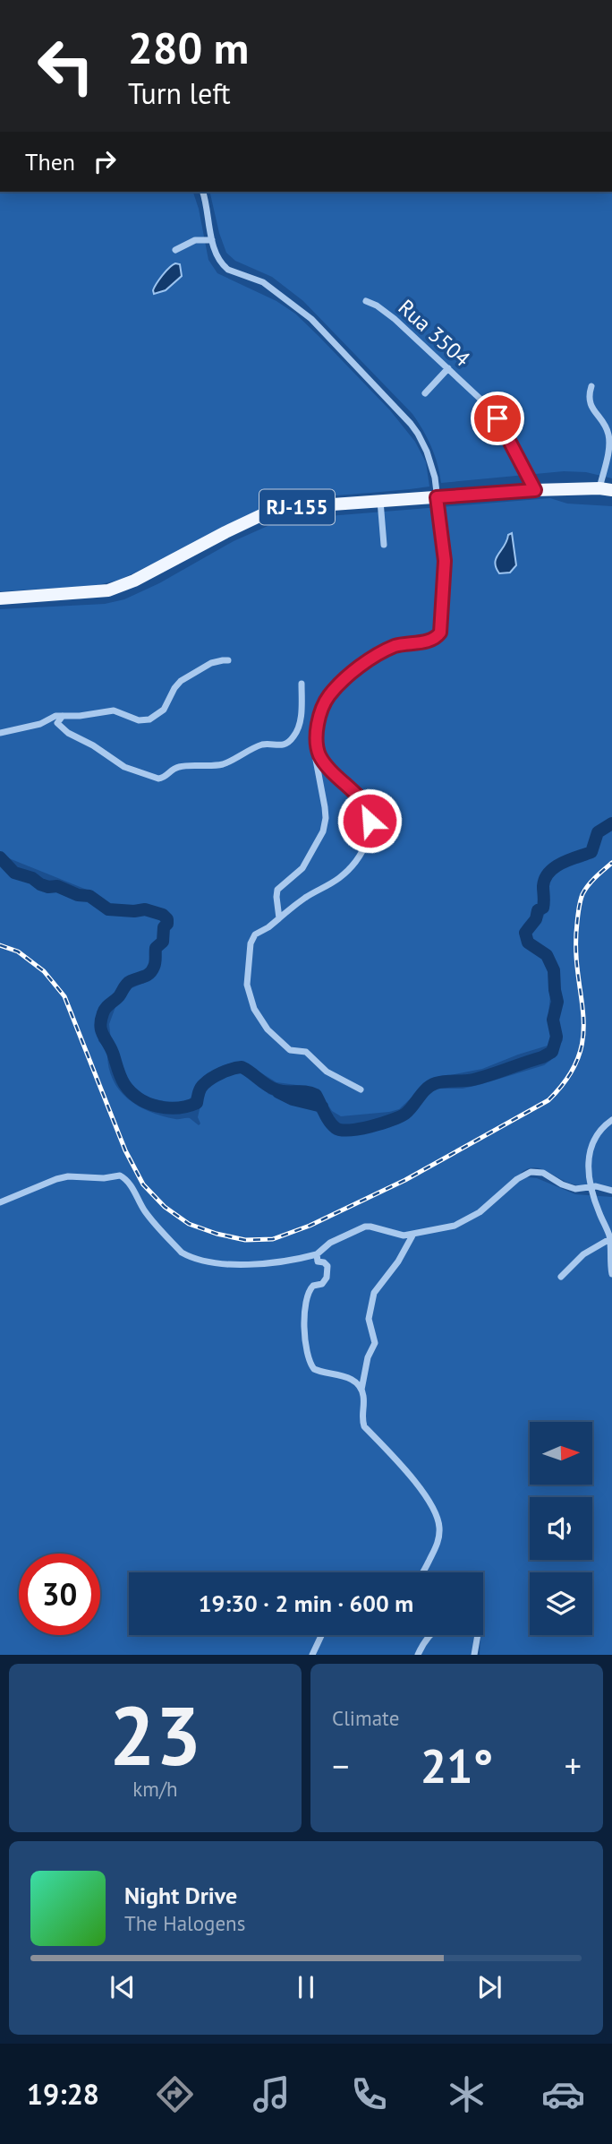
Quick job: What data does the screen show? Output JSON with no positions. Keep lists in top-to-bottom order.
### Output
{
  "streets": {
    "main road": ["RJ-155"],
    "street": ["Rua 3504"]
  },
  "crossings": [
    ["Rua 3504", "RJ-155"]
  ],
  "north": "right",
  "page": {
    "turn": ["280 m", "Turn left"],
    "then": "Then",
    "limit": "30",
    "trip": "19:30 · 2 min · 600 m",
    "tile": [
      ["23", "km/h"],
      "Climate"
    ],
    "heat": ["−", "21°", "+"],
    "song": ["Night Drive", "The Halogens"],
    "tabs": "19:28"
  }
}
